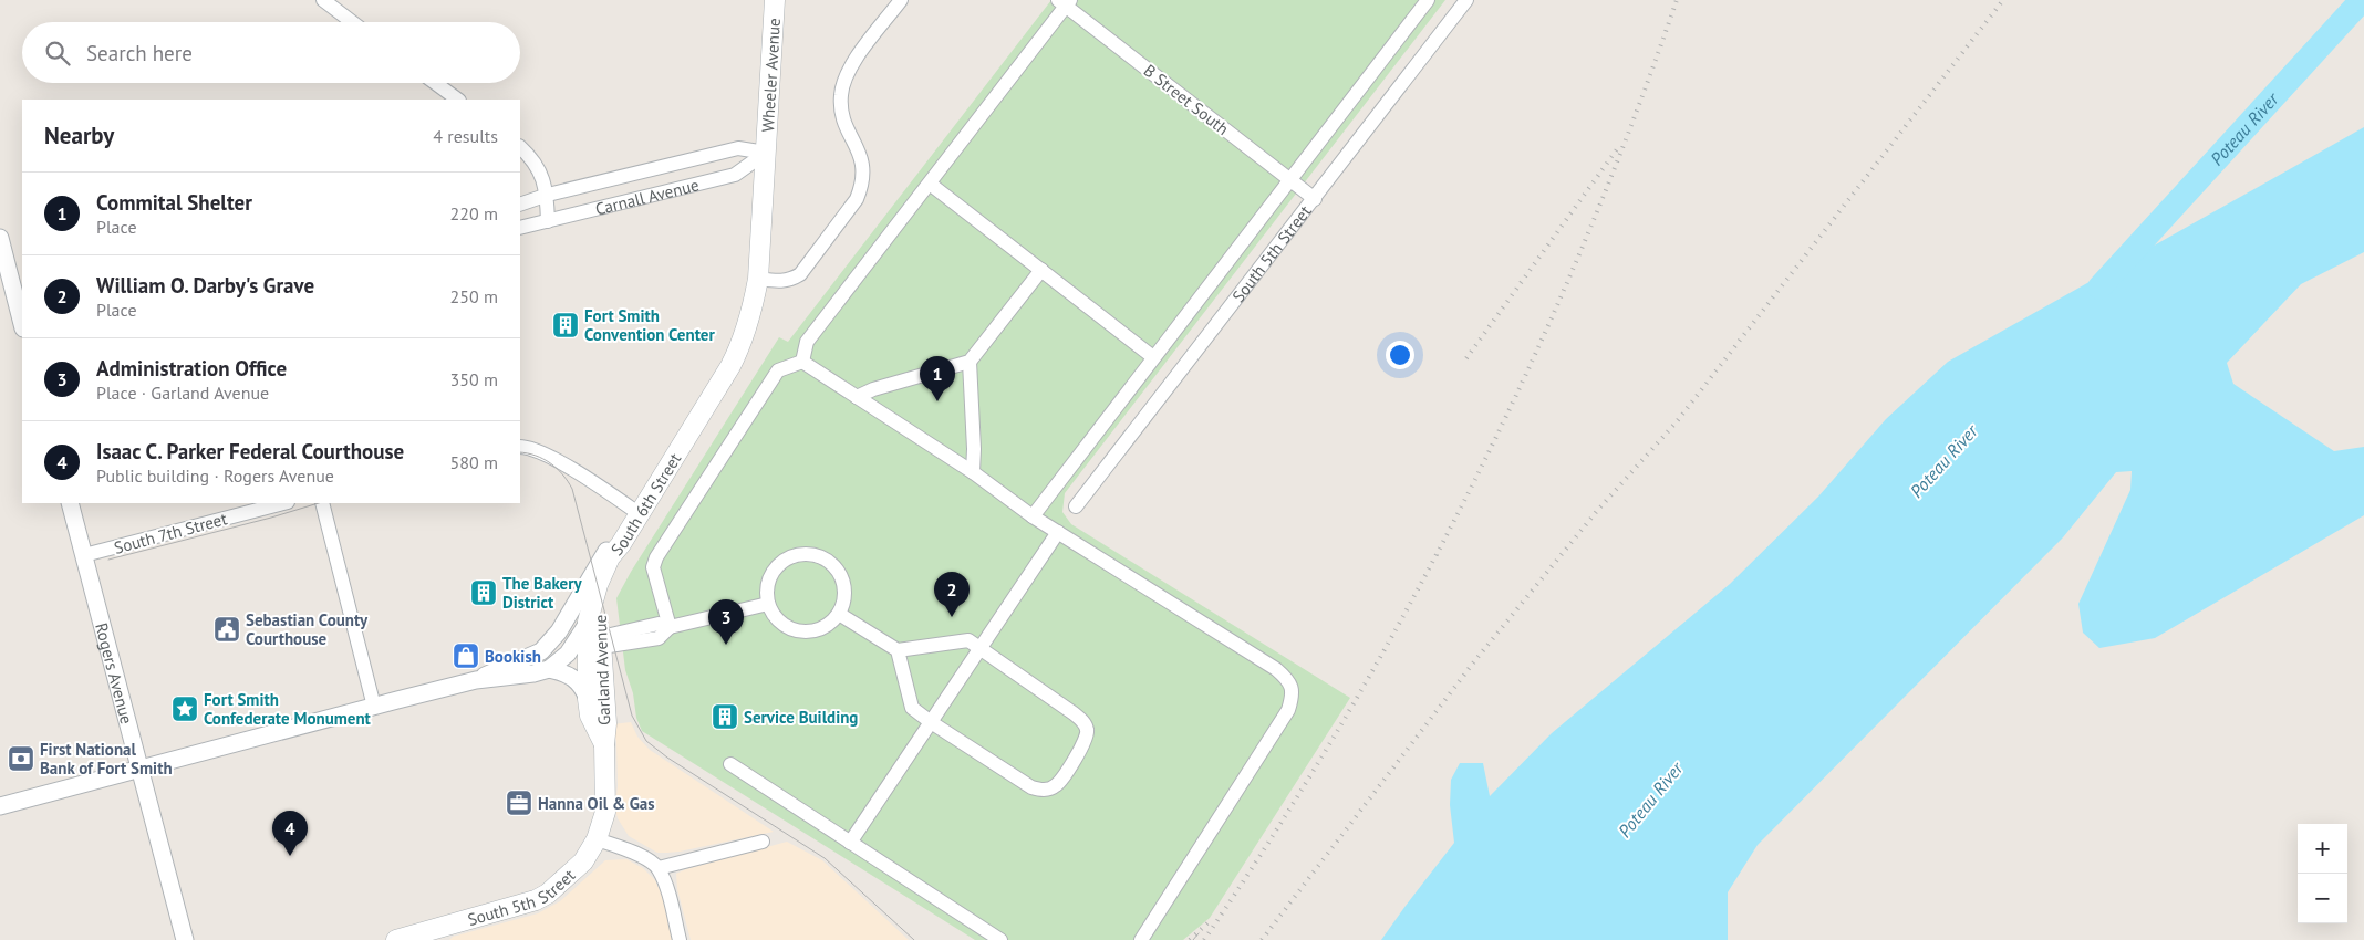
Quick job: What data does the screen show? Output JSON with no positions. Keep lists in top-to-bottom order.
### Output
{
  "streets": {
    "main road": [
      "Wheeler Avenue",
      "South 5th Street",
      "South 6th Street",
      "Garland Avenue"
    ],
    "street": [
      "B Street South",
      "Carnall Avenue",
      "South 7th Street",
      "Rogers Avenue"
    ]
  },
  "crossings": [
    ["Wheeler Avenue", "Carnall Avenue"],
    ["B Street South", "South 5th Street"],
    ["South 5th Street", "Garland Avenue"],
    ["South 6th Street", "Garland Avenue"],
    ["South 6th Street", "Rogers Avenue"],
    ["South 7th Street", "Rogers Avenue"]
  ],
  "water": ["Poteau River"],
  "places": {
    "building": ["Fort Smith Convention Center", "The Bakery District", "Service Building"],
    "public building": ["Sebastian County Courthouse"],
    "shop": ["Bookish"],
    "place": ["Fort Smith Confederate Monument"],
    "bank": ["First National Bank of Fort Smith"],
    "office": ["Hanna Oil & Gas"]
  },
  "page": {
    "search": "Search here",
    "heading": ["Nearby", "4 results"],
    "list": [
      {
        "mark": "1",
        "name": "Commital Shelter",
        "note": "Place",
        "value": "220 m"
      },
      {
        "mark": "2",
        "name": "William O. Darby's Grave",
        "note": "Place",
        "value": "250 m"
      },
      {
        "mark": "3",
        "name": "Administration Office",
        "note": "Place · Garland Avenue",
        "value": "350 m"
      },
      {
        "mark": "4",
        "name": "Isaac C. Parker Federal Courthouse",
        "note": "Public building · Rogers Avenue",
        "value": "580 m"
      }
    ],
    "pins": [
      "1",
      "2",
      "3",
      "4"
    ],
    "map_buttons": ["+", "−"]
  }
}
